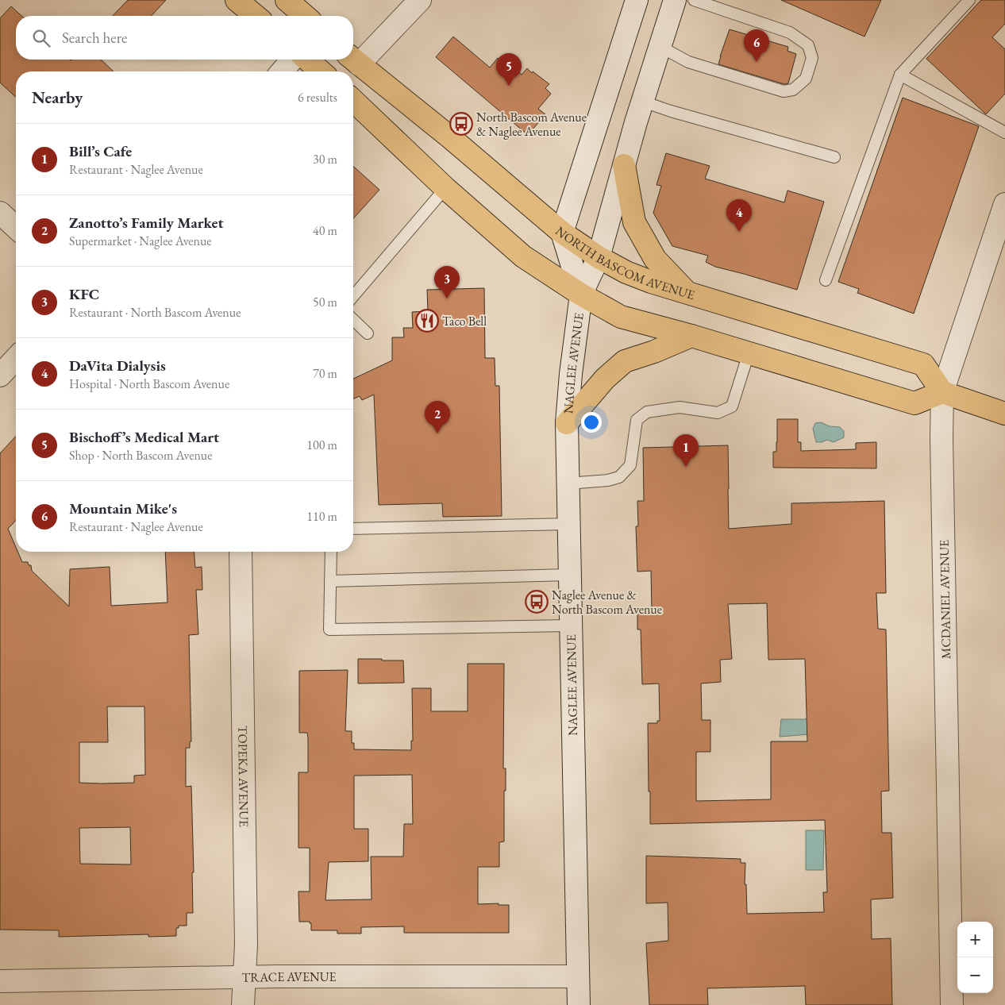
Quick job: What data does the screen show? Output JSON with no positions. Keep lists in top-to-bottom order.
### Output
{
  "streets": {
    "main road": ["NORTH BASCOM AVENUE"],
    "street": [
      "NAGLEE AVENUE",
      "MCDANIEL AVENUE",
      "TOPEKA AVENUE",
      "TRACE AVENUE"
    ]
  },
  "crossings": [
    ["NORTH BASCOM AVENUE", "NAGLEE AVENUE"],
    ["NORTH BASCOM AVENUE", "MCDANIEL AVENUE"],
    ["NAGLEE AVENUE", "TRACE AVENUE"],
    ["TOPEKA AVENUE", "TRACE AVENUE"]
  ],
  "places": {
    "bus stop": ["North Bascom Avenue & Naglee Avenue", "Naglee Avenue & North Bascom Avenue"],
    "restaurant": ["Taco Bell"]
  },
  "page": {
    "search": "Search here",
    "pins": [
      "6",
      "5",
      "4",
      "3",
      "2",
      "1"
    ],
    "heading": ["Nearby", "6 results"],
    "list": [
      {
        "mark": "1",
        "name": "Bill’s Cafe",
        "note": "Restaurant · Naglee Avenue",
        "value": "30 m"
      },
      {
        "mark": "2",
        "name": "Zanotto’s Family Market",
        "note": "Supermarket · Naglee Avenue",
        "value": "40 m"
      },
      {
        "mark": "3",
        "name": "KFC",
        "note": "Restaurant · North Bascom Avenue",
        "value": "50 m"
      },
      {
        "mark": "4",
        "name": "DaVita Dialysis",
        "note": "Hospital · North Bascom Avenue",
        "value": "70 m"
      },
      {
        "mark": "5",
        "name": "Bischoff’s Medical Mart",
        "note": "Shop · North Bascom Avenue",
        "value": "100 m"
      },
      {
        "mark": "6",
        "name": "Mountain Mike's",
        "note": "Restaurant · Naglee Avenue",
        "value": "110 m"
      }
    ],
    "map_buttons": ["+", "−"]
  }
}
